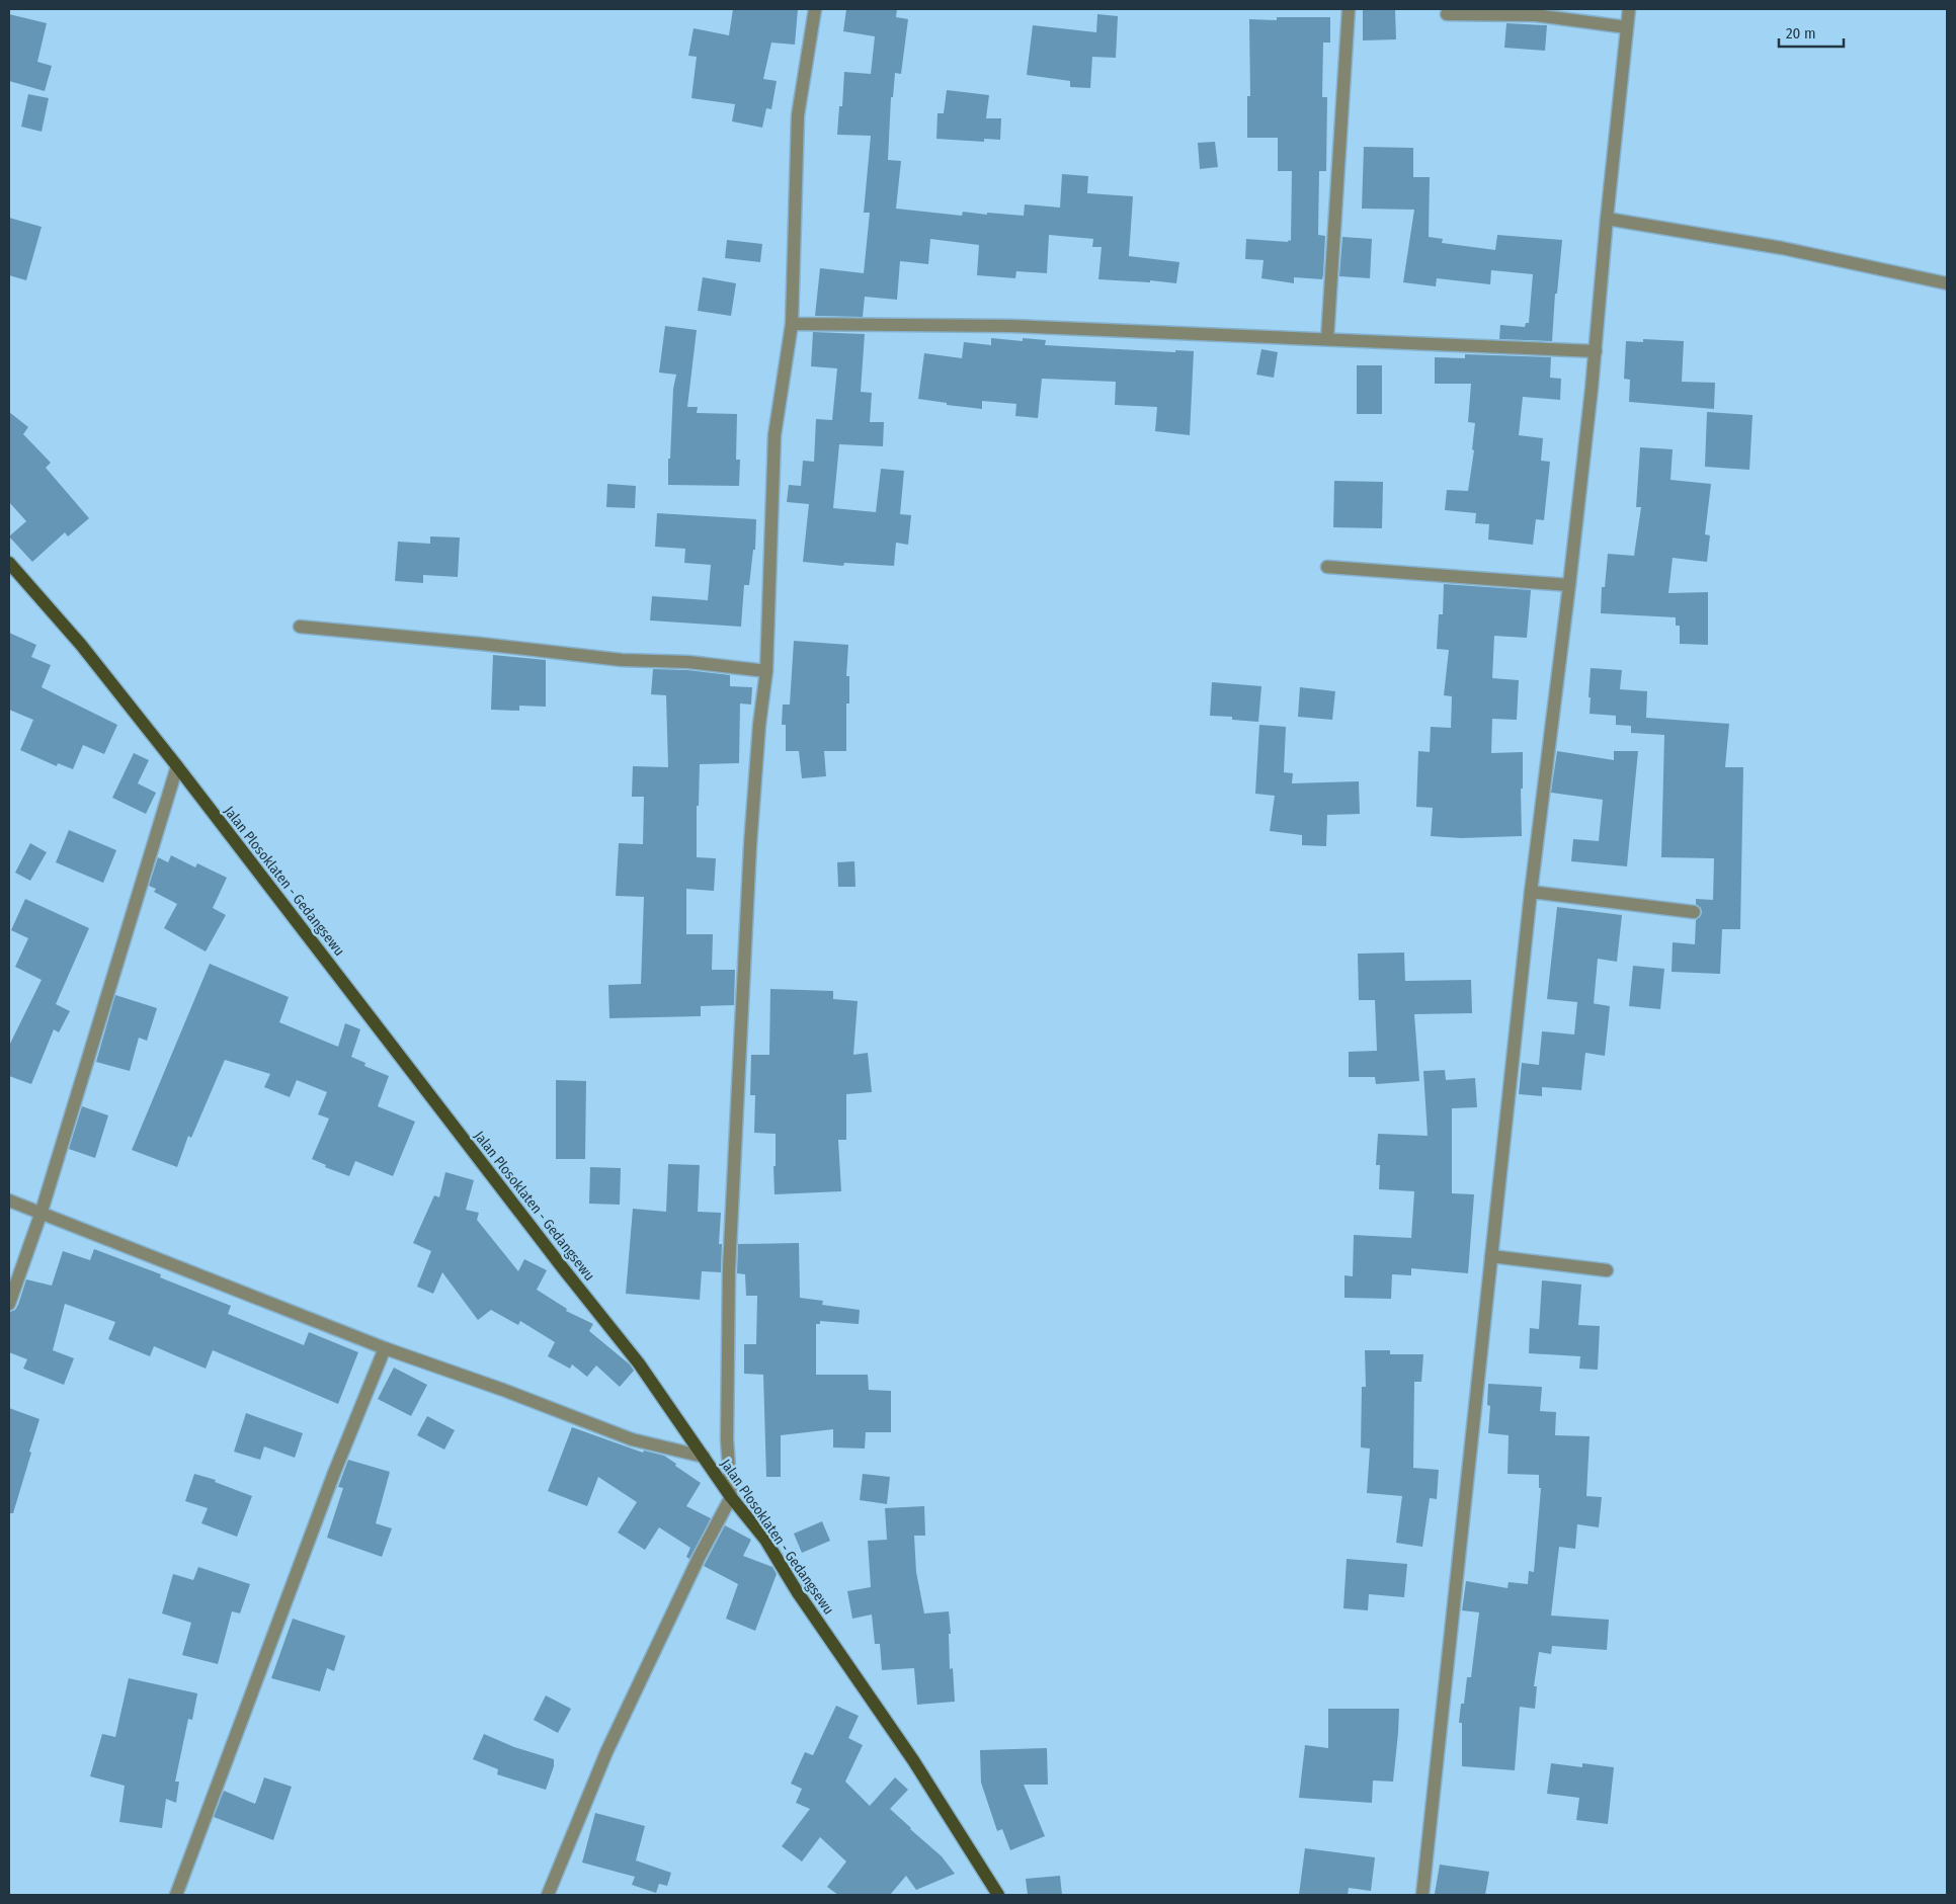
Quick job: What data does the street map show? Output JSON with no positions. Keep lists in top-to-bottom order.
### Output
{
  "streets": {
    "main road": ["Jalan Plosoklaten - Gedangsewu"]
  },
  "scale_bar": "20 m"
}
